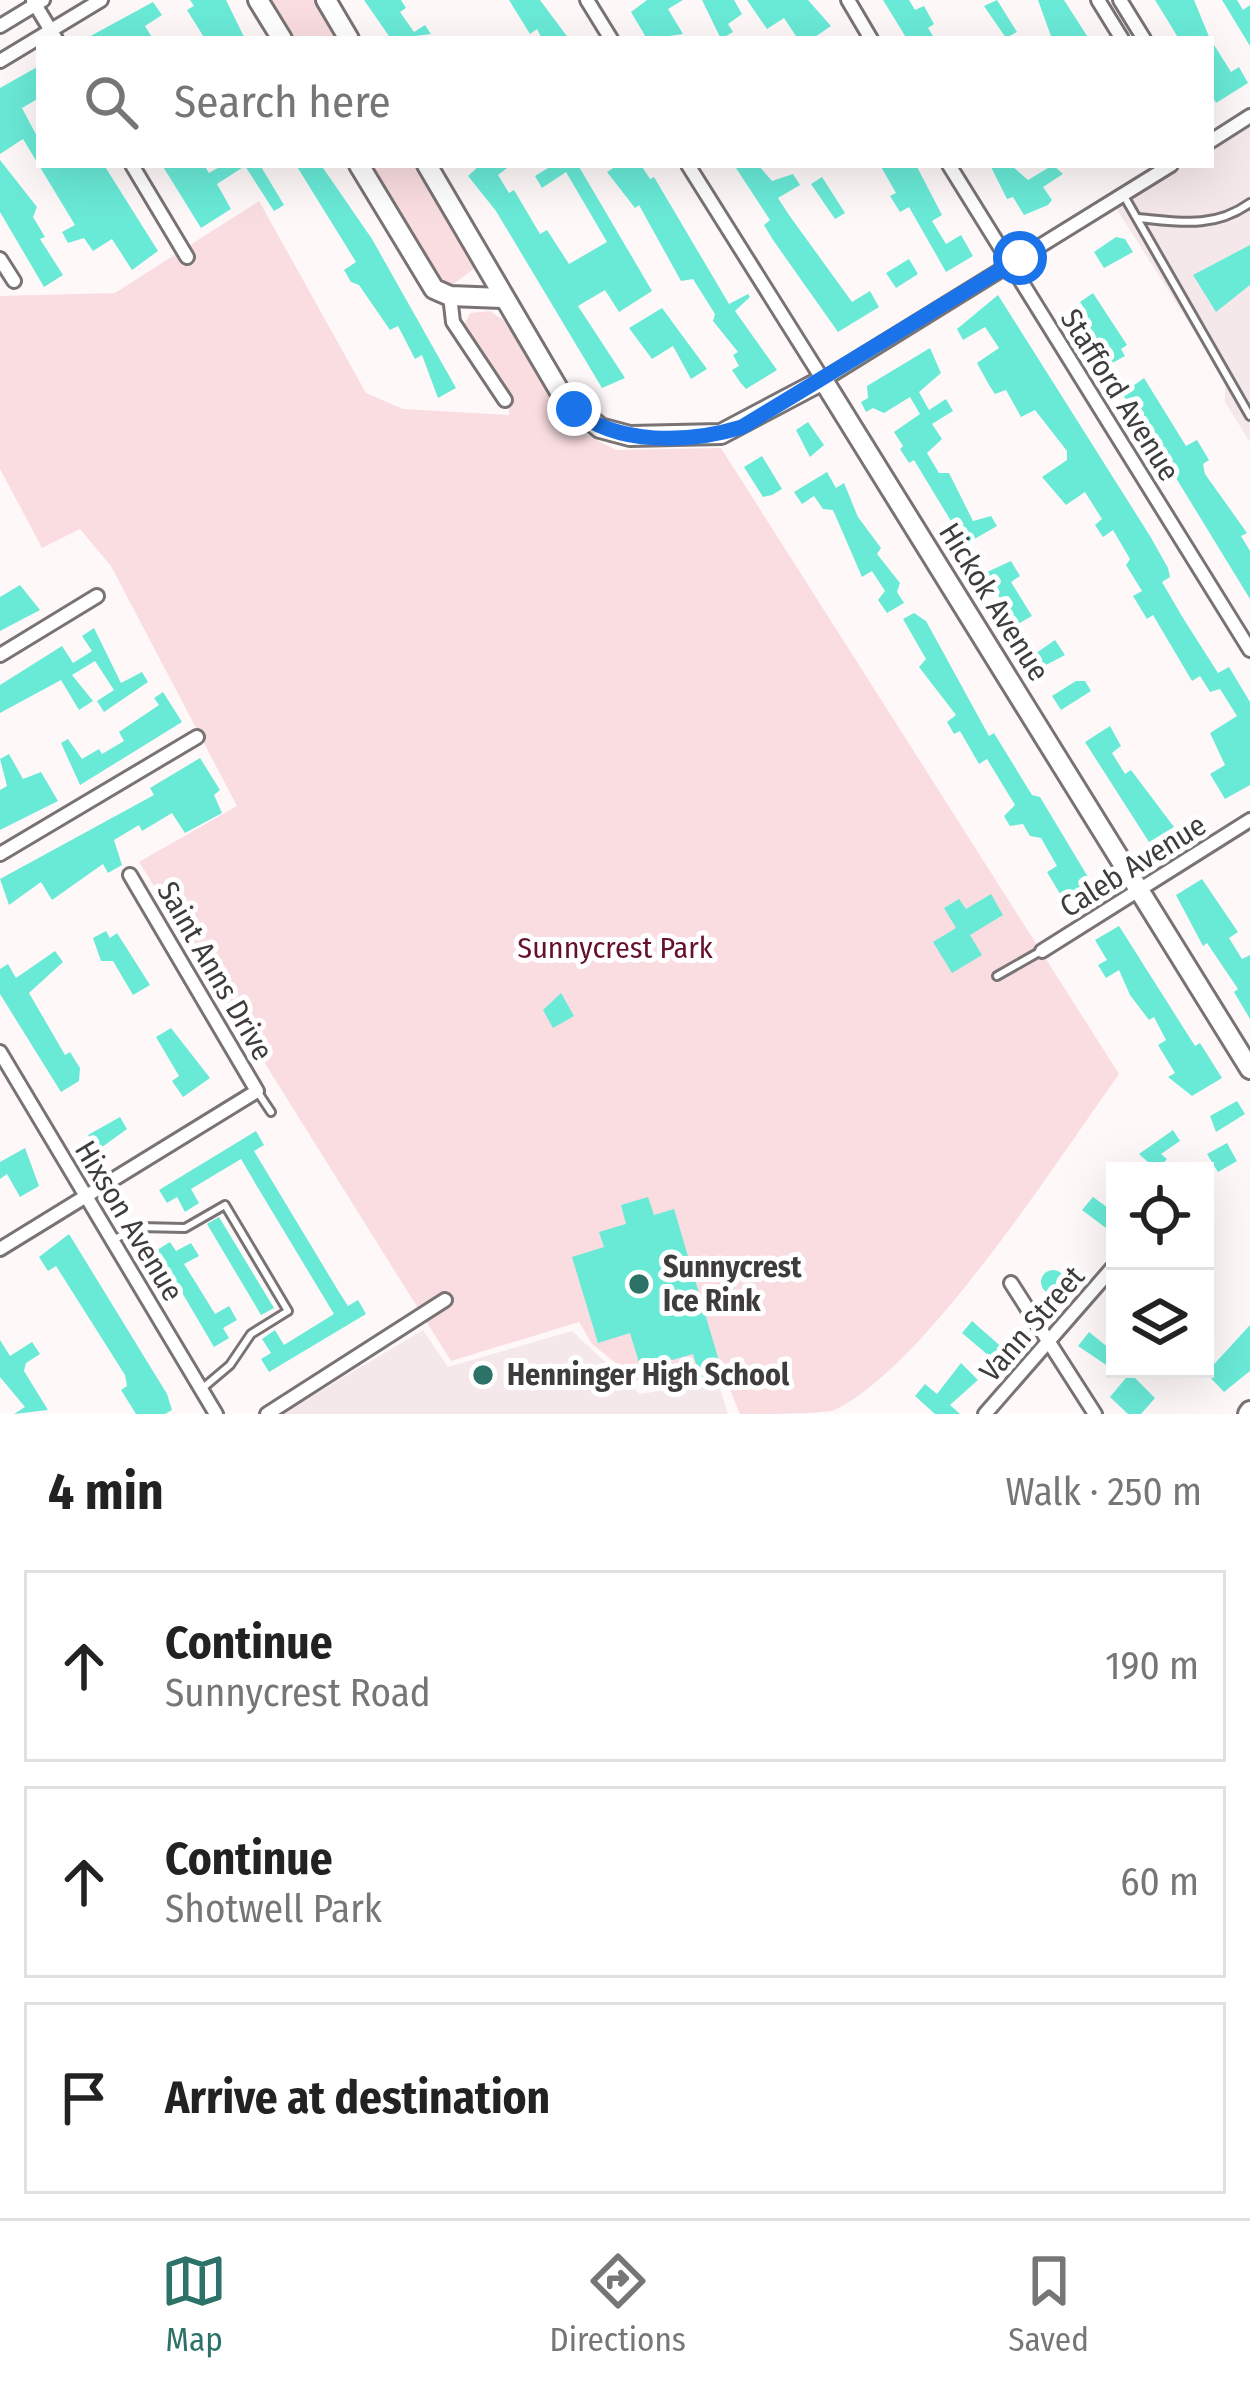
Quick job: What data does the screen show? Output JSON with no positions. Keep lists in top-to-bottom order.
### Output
{
  "streets": {
    "street": [
      "Stafford Avenue",
      "Hickok Avenue",
      "Caleb Avenue",
      "Saint Anns Drive",
      "Hixson Avenue",
      "Vann Street"
    ]
  },
  "crossings": [
    ["Hickok Avenue", "Caleb Avenue"]
  ],
  "parks": ["Sunnycrest Park"],
  "places": ["Sunnycrest Ice Rink", "Henninger High School"],
  "page": {
    "search": "Search here",
    "heading": ["4 min", "Walk · 250 m"],
    "list": [
      ["Continue", "Sunnycrest Road", "190 m"],
      ["Continue", "Shotwell Park", "60 m"],
      "Arrive at destination"
    ],
    "nav": ["Map", "Directions", "Saved"]
  }
}
